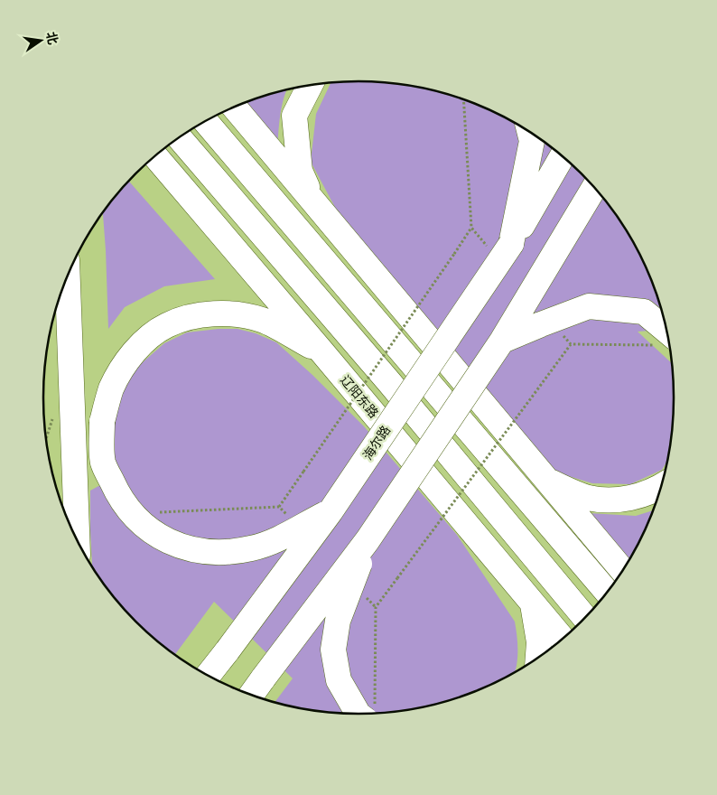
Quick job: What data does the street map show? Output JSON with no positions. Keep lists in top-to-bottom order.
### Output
{
  "streets": {
    "main road": ["辽阳东路", "海尔路"]
  },
  "north": "right"
}
